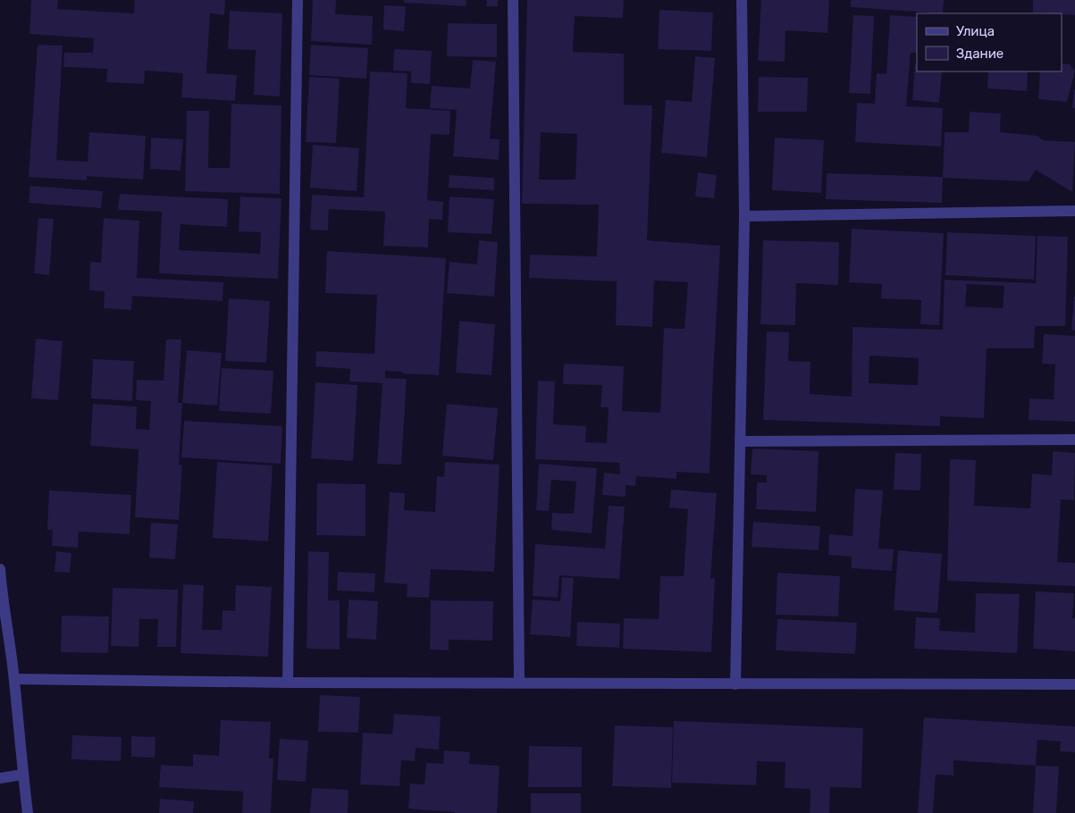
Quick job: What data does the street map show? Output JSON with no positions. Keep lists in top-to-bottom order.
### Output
{
  "legend": ["Улица", "Здание"]
}
